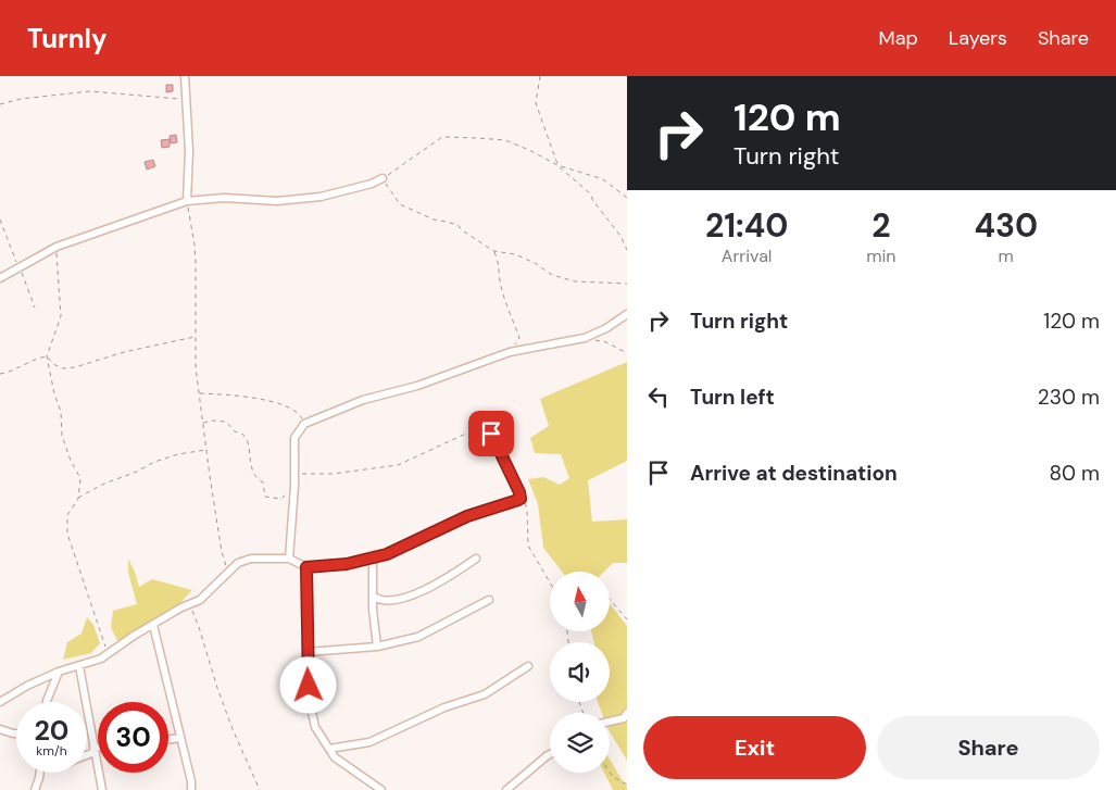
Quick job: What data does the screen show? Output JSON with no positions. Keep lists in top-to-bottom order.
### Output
{
  "north": "top",
  "page": {
    "header": "Turnly",
    "nav": ["Map", "Layers", "Share"],
    "turn": ["120 m", "Turn right"],
    "eta": [
      "21:40",
      "Arrival",
      "2",
      "min",
      "430",
      "m"
    ],
    "list": [
      {
        "name": "Turn right",
        "value": "120 m"
      },
      {
        "name": "Turn left",
        "value": "230 m"
      },
      {
        "name": "Arrive at destination",
        "value": "80 m"
      }
    ],
    "speed": "20 km/h",
    "limit": "30",
    "buttons": ["Exit", "Share"]
  }
}
